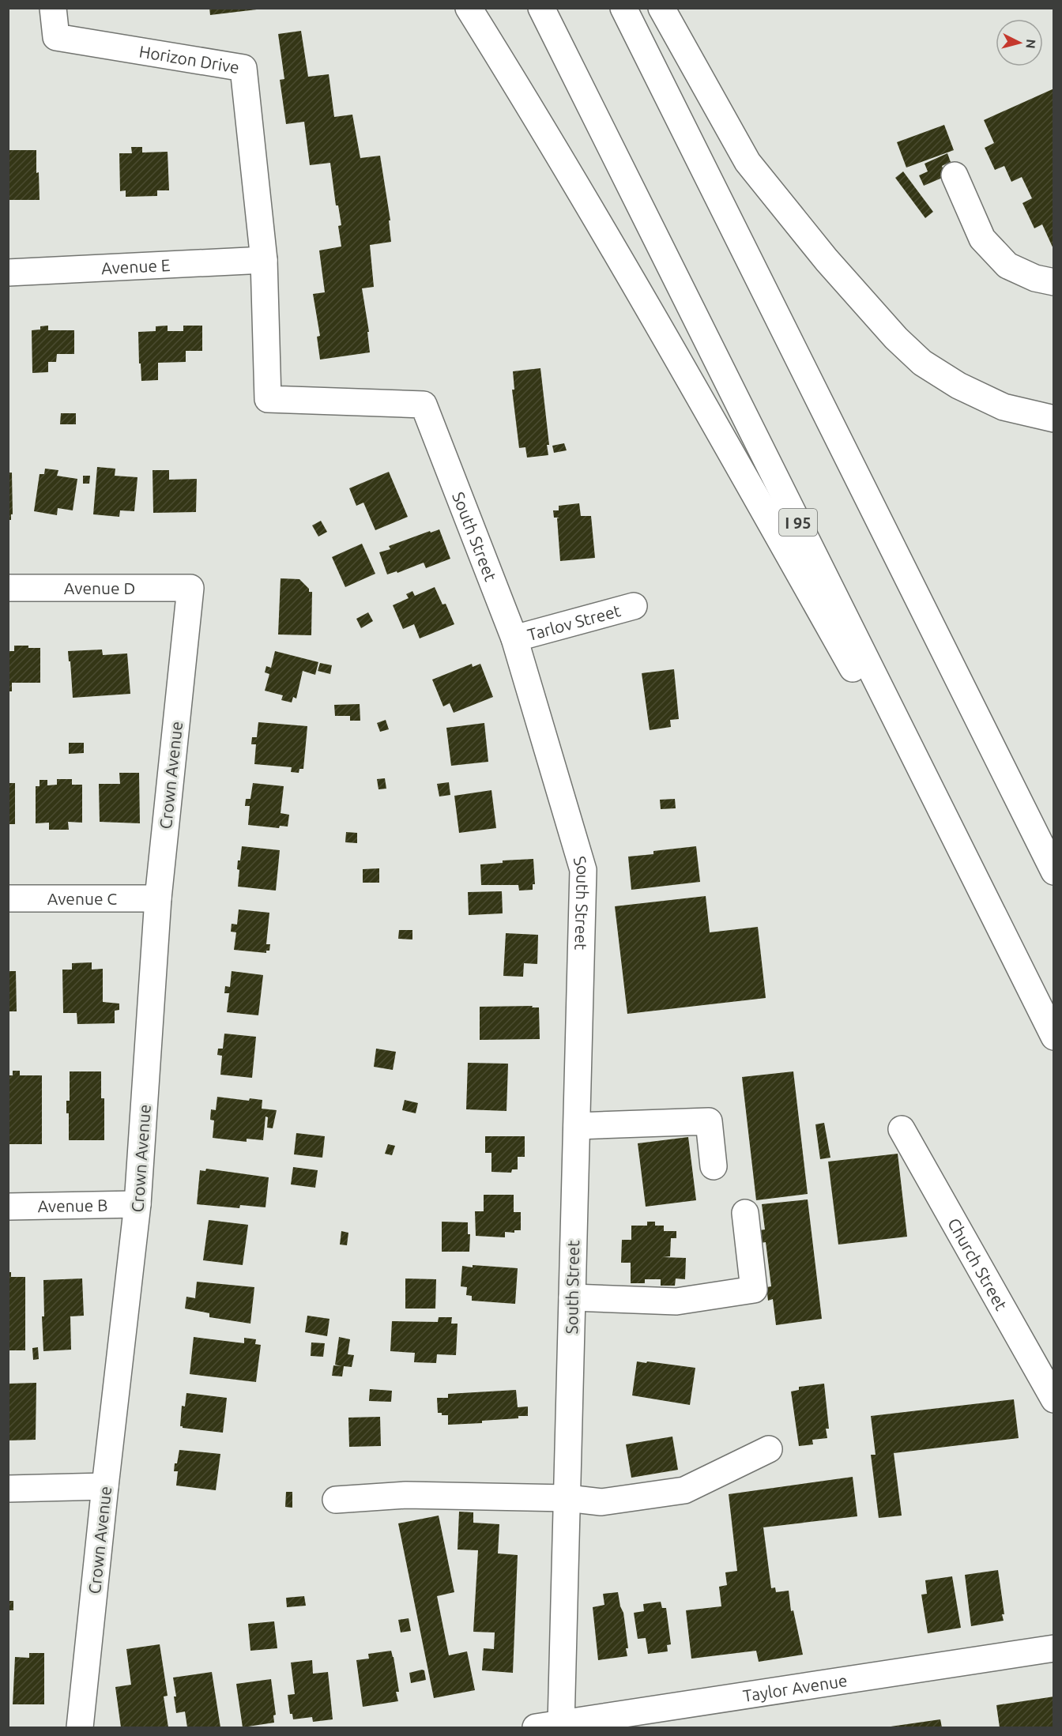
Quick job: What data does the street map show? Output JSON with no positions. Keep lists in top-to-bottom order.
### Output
{
  "streets": {
    "main road": [
      "Horizon Drive",
      "Avenue E",
      "I 95",
      "South Street",
      "Avenue D",
      "Tarlov Street",
      "Crown Avenue",
      "Avenue C",
      "Avenue B",
      "Church Street",
      "Taylor Avenue"
    ]
  },
  "crossings": [
    ["Horizon Drive", "Avenue E"],
    ["Horizon Drive", "South Street"],
    ["Avenue E", "South Street"],
    ["South Street", "Tarlov Street"],
    ["South Street", "Taylor Avenue"],
    ["Avenue D", "Crown Avenue"],
    ["Crown Avenue", "Avenue C"],
    ["Crown Avenue", "Avenue B"]
  ],
  "north": "right"
}
